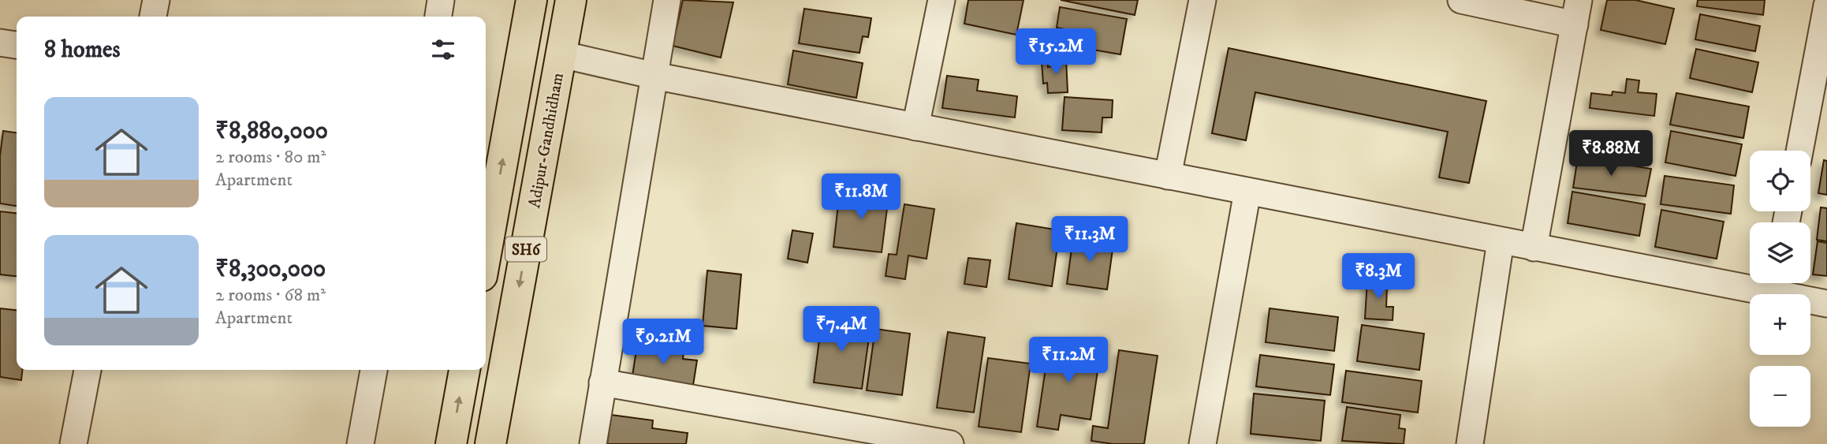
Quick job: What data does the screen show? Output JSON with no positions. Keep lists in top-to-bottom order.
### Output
{
  "streets": {
    "main road": ["Adipur-Gandhidham", "SH6"]
  },
  "page": {
    "heading": "8 homes",
    "price": [
      "₹15.2M",
      "₹8.88M",
      "₹11.8M",
      "₹11.3M",
      "₹8.3M",
      "₹7.4M",
      "₹9.21M",
      "₹11.2M"
    ],
    "list": [
      {
        "name": "₹8,880,000",
        "note": "2 rooms · 80 m² · Apartment"
      },
      {
        "name": "₹8,300,000",
        "note": "2 rooms · 68 m² · Apartment"
      }
    ],
    "map_buttons": ["+", "−"]
  }
}
